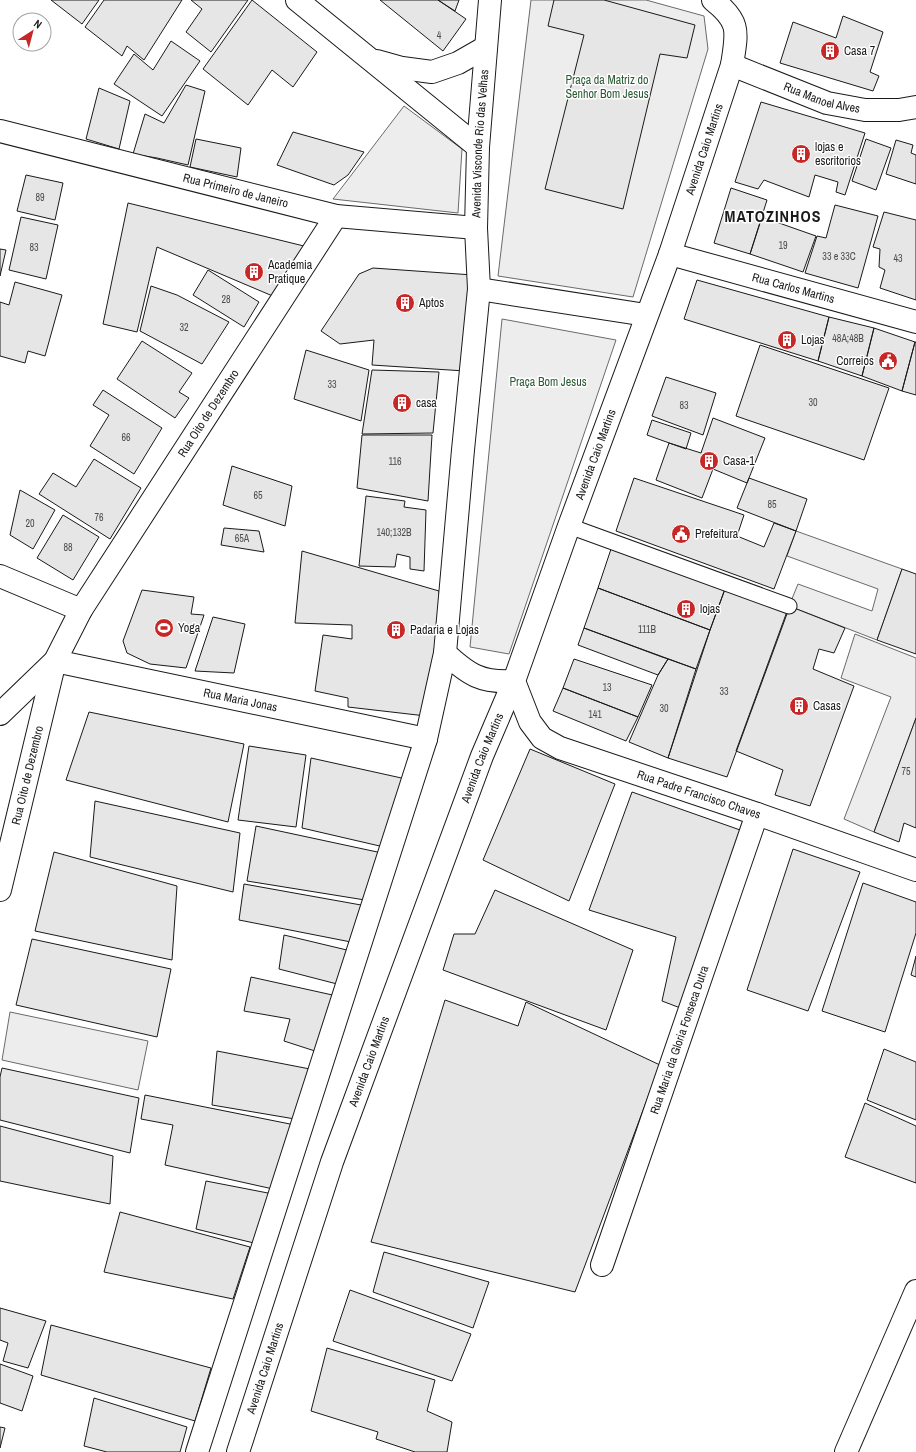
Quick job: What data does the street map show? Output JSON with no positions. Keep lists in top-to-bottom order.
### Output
{
  "streets": {
    "main road": [
      "Rua Manoel Alves",
      "Avenida Visconde Rio das Velhas",
      "Avenida Caio Martins",
      "Rua Primeiro de Janeiro",
      "Rua Carlos Martins",
      "Rua Oito de Dezembro",
      "Rua Maria Jonas",
      "Rua Padre Francisco Chaves",
      "Rua Maria da Gloria Fonseca Dutra"
    ]
  },
  "crossings": [
    ["Rua Manoel Alves", "Avenida Caio Martins"],
    ["Avenida Visconde Rio das Velhas", "Rua Primeiro de Janeiro"],
    ["Avenida Caio Martins", "Rua Carlos Martins"],
    ["Avenida Caio Martins", "Rua Padre Francisco Chaves"],
    ["Rua Primeiro de Janeiro", "Rua Oito de Dezembro"],
    ["Rua Oito de Dezembro", "Rua Maria Jonas"],
    ["Rua Padre Francisco Chaves", "Rua Maria da Gloria Fonseca Dutra"]
  ],
  "districts": ["MATOZINHOS"],
  "parks": ["Praça da Matriz do Senhor Bom Jesus", "Praça Bom Jesus"],
  "places": {
    "building": [
      "Casa 7",
      "lojas e escritorios",
      "Academia Pratique",
      "Aptos",
      "Lojas",
      "casa",
      "Casa-1",
      "lojas",
      "Padaria e Lojas",
      "Casas"
    ],
    "public building": ["Correios", "Prefeitura"],
    "sports": ["Yoga"]
  },
  "house_numbers": [
    "4",
    "89",
    "19",
    "83",
    "33 e 33C",
    "43",
    "28",
    "32",
    "48A;48B",
    "33",
    "30",
    "83",
    "66",
    "116",
    "65",
    "85",
    "76",
    "20",
    "140;132B",
    "65A",
    "88",
    "111B",
    "13",
    "33",
    "30",
    "141",
    "75"
  ],
  "north": "top right"
}
